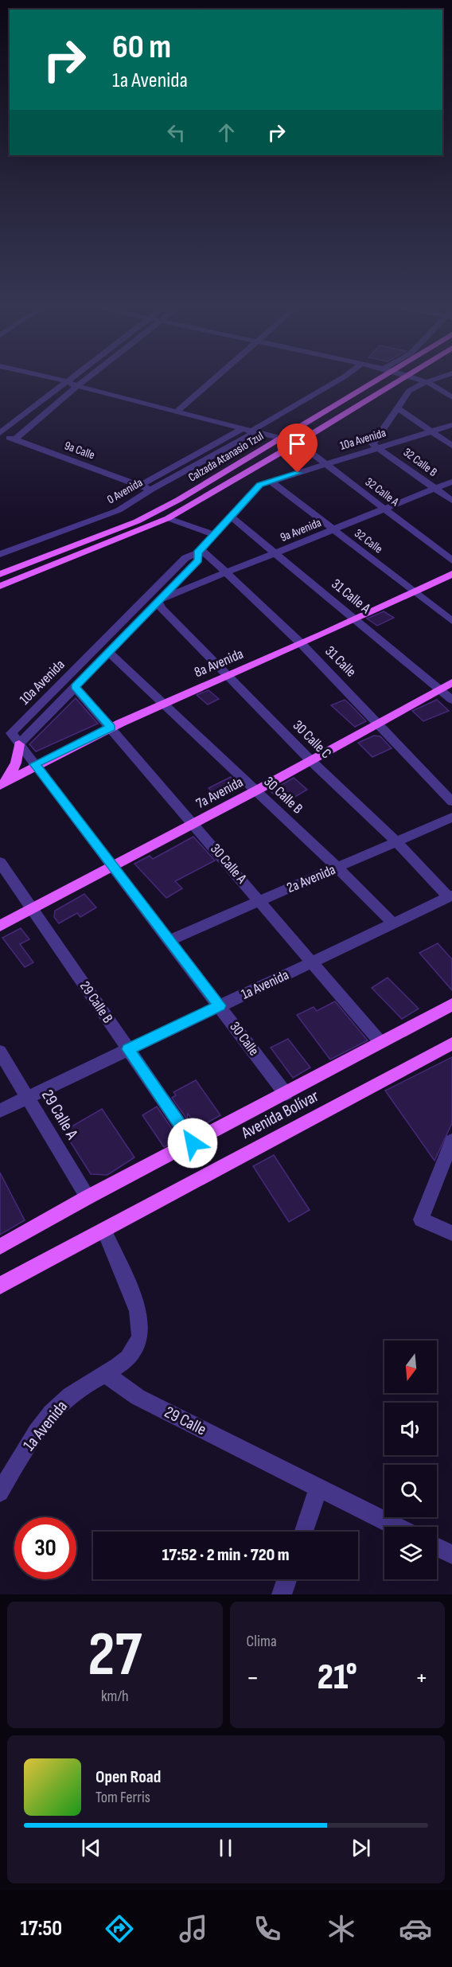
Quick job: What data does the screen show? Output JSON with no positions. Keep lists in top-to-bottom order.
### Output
{
  "streets": {
    "main road": [
      "Calzada Atanasio Tzul",
      "8a Avenida",
      "7a Avenida",
      "Avenida Bolívar"
    ],
    "street": [
      "10a Avenida",
      "9a Calle",
      "32 Calle B",
      "0 Avenida",
      "32 Calle A",
      "9a Avenida",
      "32 Calle",
      "31 Calle A",
      "31 Calle",
      "30 Calle C",
      "30 Calle B",
      "30 Calle A",
      "2a Avenida",
      "1a Avenida",
      "29 Calle B",
      "30 Calle",
      "29 Calle A",
      "29 Calle"
    ]
  },
  "crossings": [
    ["10a Avenida", "32 Calle B"],
    ["10a Avenida", "32 Calle A"],
    ["10a Avenida", "9a Avenida"],
    ["10a Avenida", "32 Calle"],
    ["10a Avenida", "31 Calle A"],
    ["10a Avenida", "31 Calle"],
    ["10a Avenida", "30 Calle C"],
    ["10a Avenida", "30 Calle B"],
    ["10a Avenida", "30 Calle A"],
    ["10a Avenida", "30 Calle"],
    ["9a Calle", "0 Avenida"],
    ["Calzada Atanasio Tzul", "32 Calle A"],
    ["32 Calle B", "9a Avenida"],
    ["32 Calle A", "9a Avenida"],
    ["9a Avenida", "32 Calle"],
    ["9a Avenida", "31 Calle A"],
    ["9a Avenida", "31 Calle"],
    ["9a Avenida", "30 Calle C"],
    ["32 Calle", "8a Avenida"],
    ["31 Calle A", "8a Avenida"],
    ["31 Calle A", "7a Avenida"],
    ["31 Calle", "8a Avenida"],
    ["31 Calle", "7a Avenida"],
    ["8a Avenida", "30 Calle C"],
    ["8a Avenida", "30 Calle B"],
    ["8a Avenida", "30 Calle A"],
    ["8a Avenida", "30 Calle"],
    ["30 Calle C", "7a Avenida"],
    ["30 Calle C", "2a Avenida"],
    ["30 Calle C", "1a Avenida"],
    ["7a Avenida", "30 Calle B"],
    ["7a Avenida", "30 Calle A"],
    ["7a Avenida", "29 Calle B"],
    ["7a Avenida", "30 Calle"],
    ["30 Calle B", "2a Avenida"],
    ["30 Calle B", "1a Avenida"],
    ["30 Calle A", "2a Avenida"],
    ["30 Calle A", "1a Avenida"],
    ["30 Calle A", "Avenida Bolívar"],
    ["2a Avenida", "30 Calle"],
    ["1a Avenida", "29 Calle B"],
    ["1a Avenida", "30 Calle"],
    ["1a Avenida", "29 Calle A"],
    ["1a Avenida", "29 Calle"],
    ["29 Calle B", "Avenida Bolívar"],
    ["30 Calle", "Avenida Bolívar"],
    ["29 Calle A", "Avenida Bolívar"]
  ],
  "north": "bottom",
  "page": {
    "turn": ["60 m", "1a Avenida"],
    "limit": "30",
    "trip": "17:52 · 2 min · 720 m",
    "tile": [
      ["27", "km/h"],
      "Clima"
    ],
    "heat": ["−", "21°", "+"],
    "song": ["Open Road", "Tom Ferris"],
    "tabs": "17:50"
  }
}
